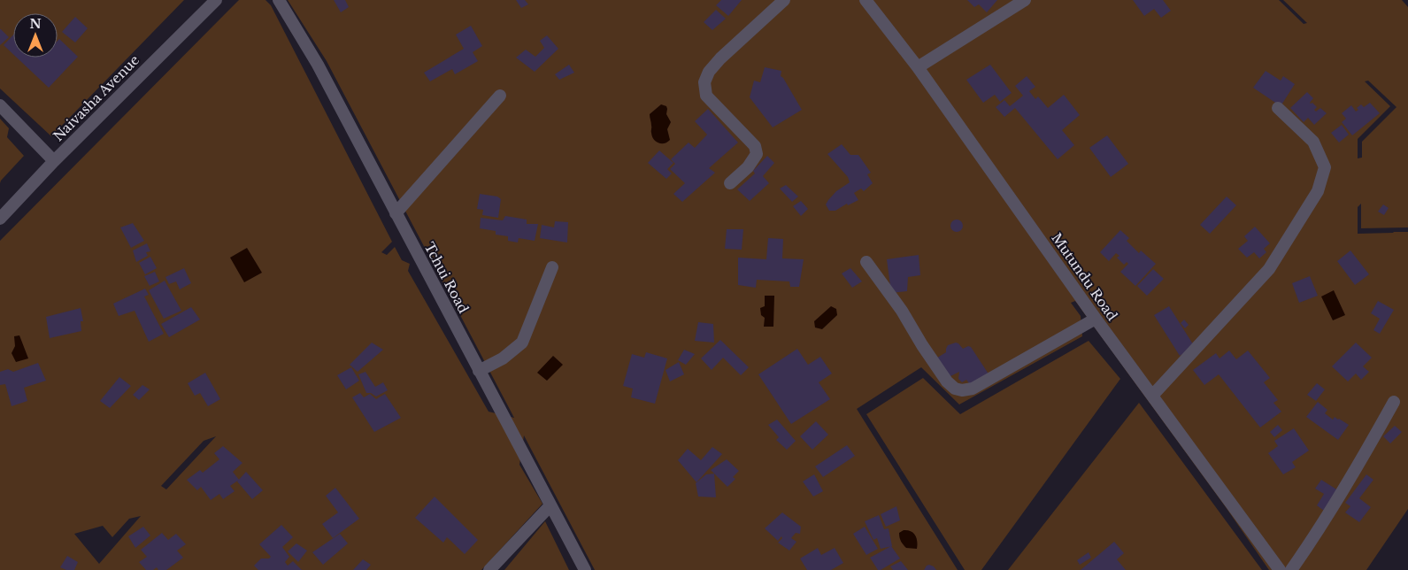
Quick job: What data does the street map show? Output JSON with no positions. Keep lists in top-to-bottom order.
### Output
{
  "streets": {
    "street": ["Naivasha Avenue", "Mutundu Road", "Tchui Road"]
  },
  "north": "top"
}
